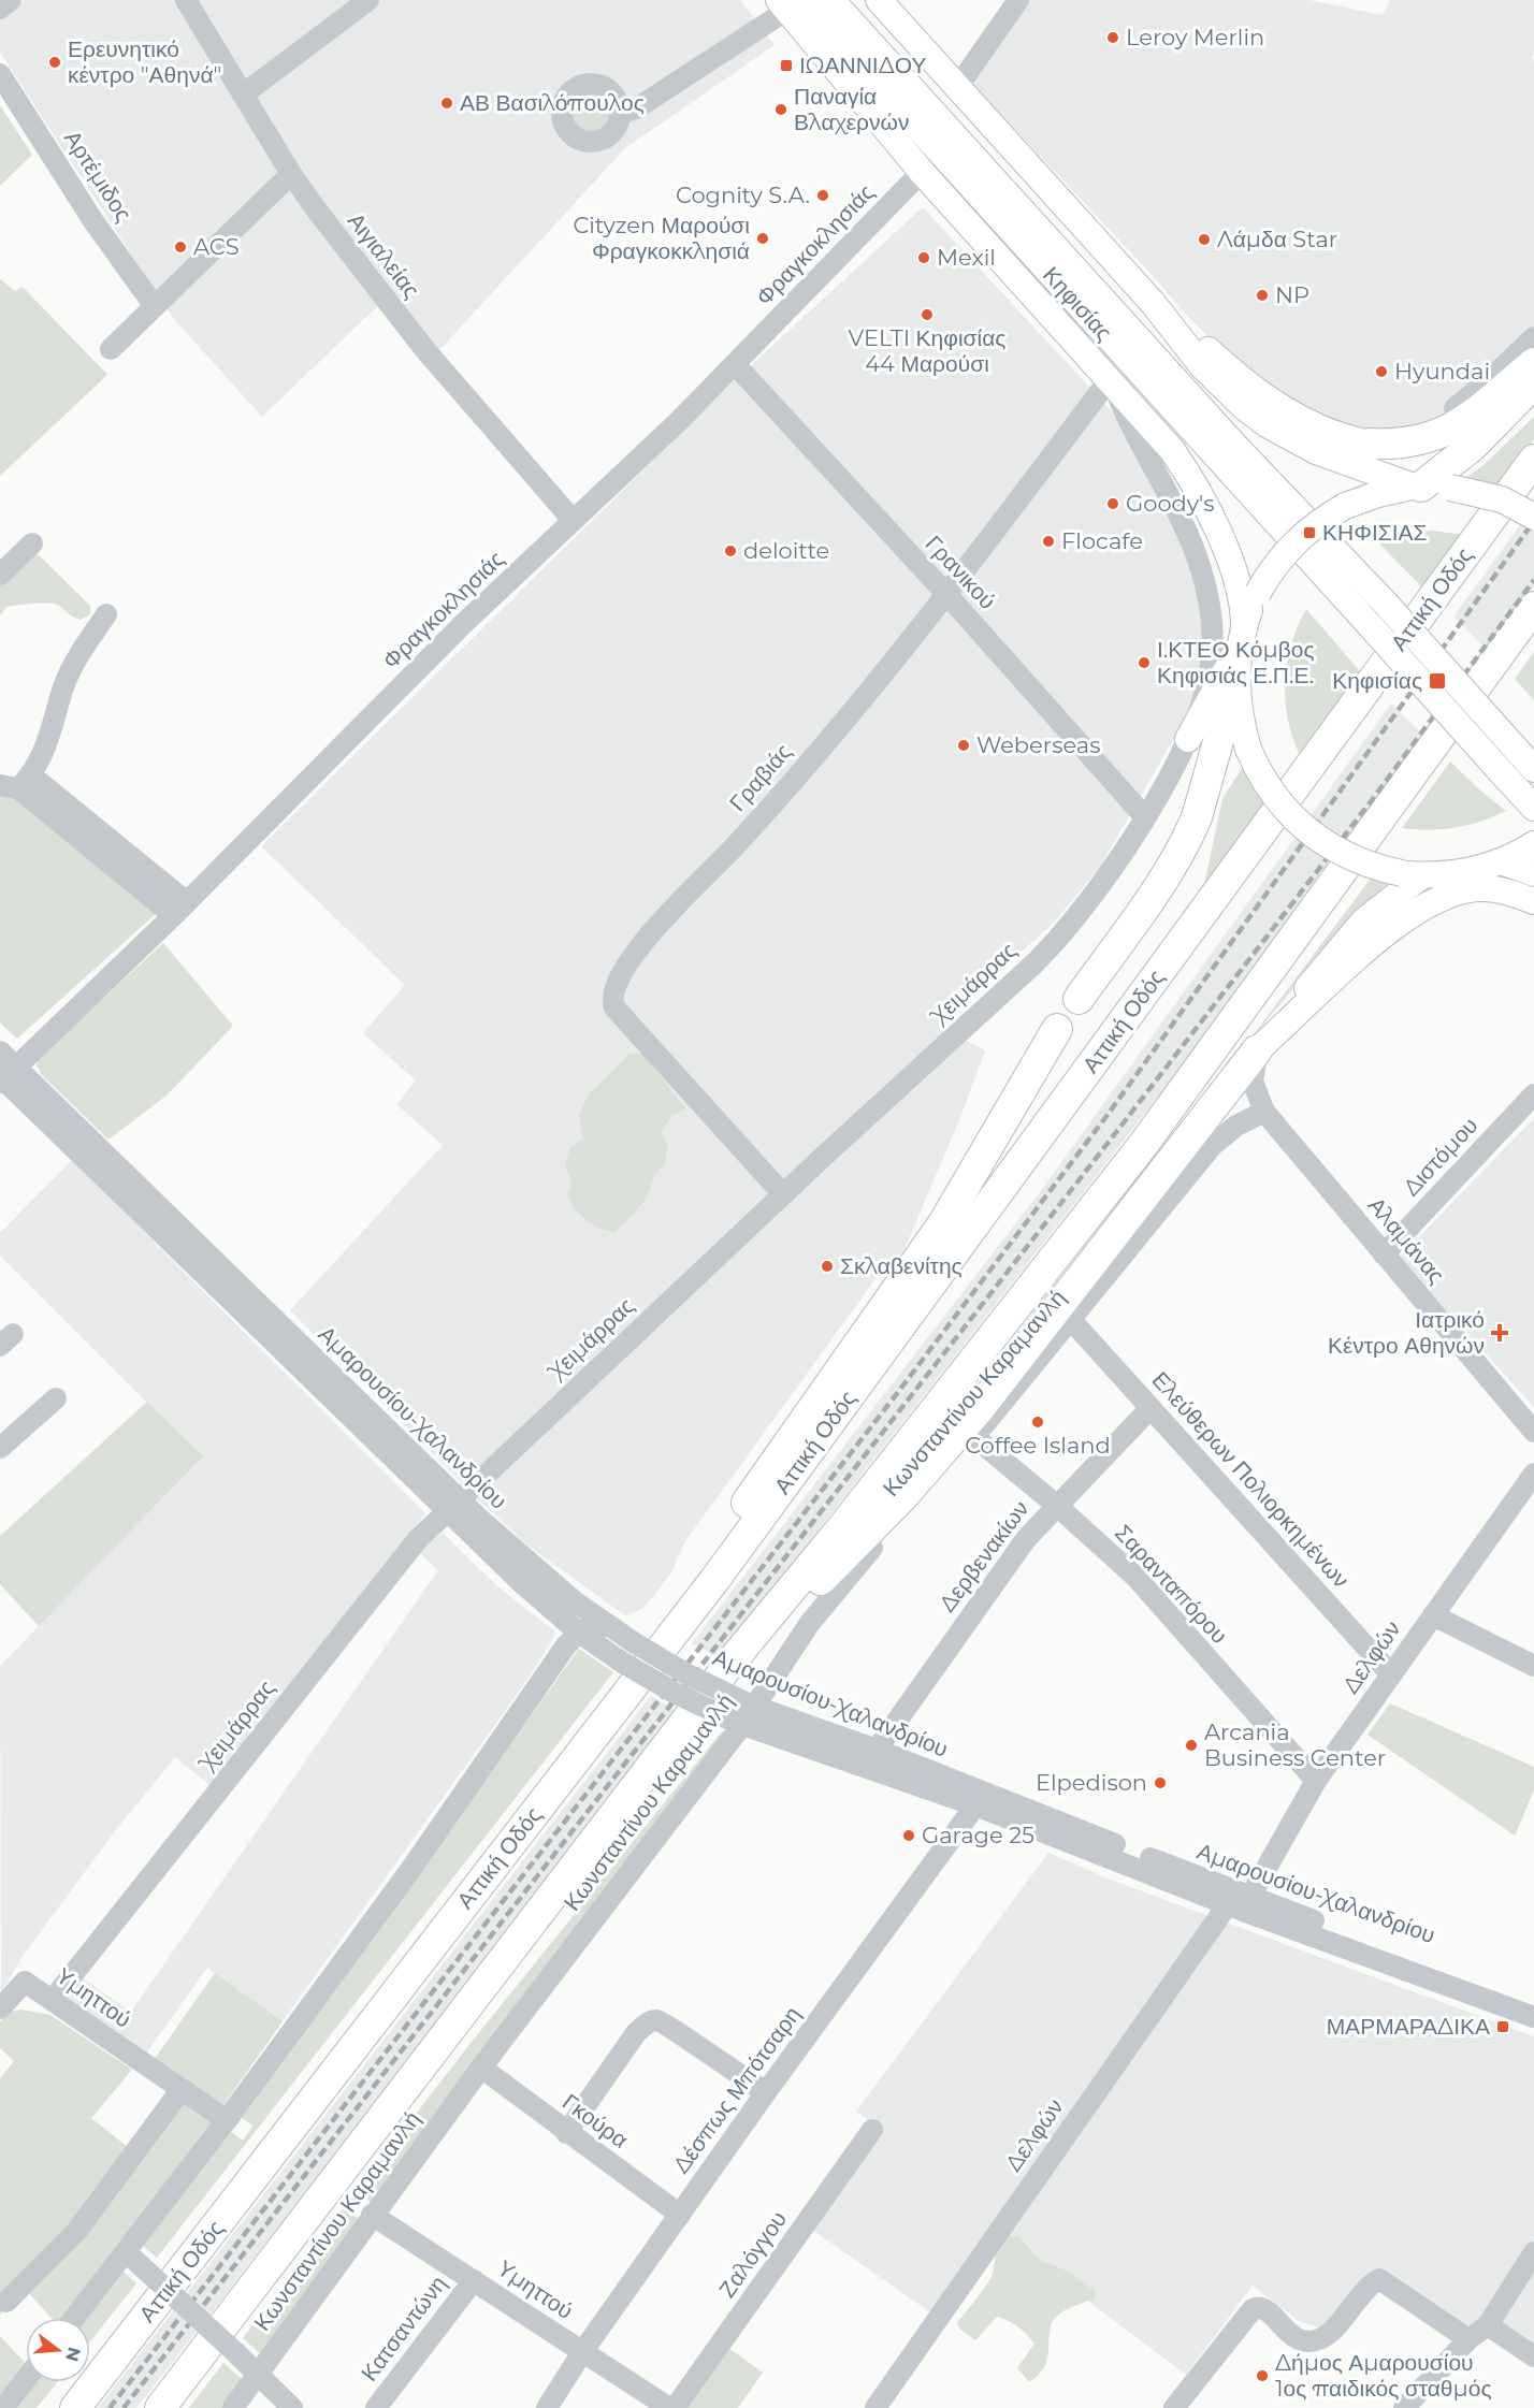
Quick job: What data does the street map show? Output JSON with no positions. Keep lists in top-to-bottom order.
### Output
{
  "streets": {
    "highway": ["Αττική Οδός"],
    "main road": ["Κηφισίας"],
    "street": [
      "Αρτέμιδος",
      "Φραγκοκλησιάς",
      "Αιγιαλείας",
      "Γρανικού",
      "Γραβιάς",
      "Χειμάρρας",
      "Διστόμου",
      "Αλαμάνας",
      "Κωνσταντίνου Καραμανλή",
      "Αμαρουσίου-Χαλανδρίου",
      "Ελεύθερων Πολιορκημένων",
      "Δερβενακίων",
      "Σαρανταπόρου",
      "Δελφών",
      "Υμηττού",
      "Δέσπως Μπότσαρη",
      "Γκούρα",
      "Ζαλόγγου",
      "Κατσαντώνη"
    ]
  },
  "crossings": [
    ["Φραγκοκλησιάς", "Αιγιαλείας"],
    ["Φραγκοκλησιάς", "Κηφισίας"],
    ["Φραγκοκλησιάς", "Γρανικού"],
    ["Φραγκοκλησιάς", "Αμαρουσίου-Χαλανδρίου"],
    ["Κηφισίας", "Γραβιάς"],
    ["Κηφισίας", "Χειμάρρας"],
    ["Γρανικού", "Γραβιάς"],
    ["Γρανικού", "Χειμάρρας"],
    ["Αττική Οδός", "Αμαρουσίου-Χαλανδρίου"],
    ["Γραβιάς", "Χειμάρρας"],
    ["Χειμάρρας", "Αμαρουσίου-Χαλανδρίου"],
    ["Χειμάρρας", "Υμηττού"],
    ["Διστόμου", "Αλαμάνας"],
    ["Αλαμάνας", "Κωνσταντίνου Καραμανλή"],
    ["Κωνσταντίνου Καραμανλή", "Αμαρουσίου-Χαλανδρίου"],
    ["Κωνσταντίνου Καραμανλή", "Ελεύθερων Πολιορκημένων"],
    ["Κωνσταντίνου Καραμανλή", "Σαρανταπόρου"],
    ["Κωνσταντίνου Καραμανλή", "Υμηττού"],
    ["Κωνσταντίνου Καραμανλή", "Γκούρα"],
    ["Αμαρουσίου-Χαλανδρίου", "Δερβενακίων"],
    ["Αμαρουσίου-Χαλανδρίου", "Δελφών"],
    ["Αμαρουσίου-Χαλανδρίου", "Δέσπως Μπότσαρη"],
    ["Ελεύθερων Πολιορκημένων", "Δερβενακίων"],
    ["Ελεύθερων Πολιορκημένων", "Δελφών"],
    ["Δερβενακίων", "Σαρανταπόρου"],
    ["Σαρανταπόρου", "Δελφών"],
    ["Υμηττού", "Δέσπως Μπότσαρη"],
    ["Υμηττού", "Κατσαντώνη"],
    ["Δέσπως Μπότσαρη", "Γκούρα"]
  ],
  "places": {
    "other": [
      "Leroy Merlin",
      "Ερευνητικό κέντρο \"Αθηνά\"",
      "ΑΒ Βασιλόπουλος",
      "Παναγία Βλαχερνών",
      "Cognity S.A.",
      "Cityzen Μαρούσι Φραγκοκκλησιά",
      "Λάμδα Star",
      "ACS",
      "Mexil",
      "NP",
      "VELTI Κηφισίας 44 Μαρούσι",
      "Hyundai",
      "Goody's",
      "Flocafe",
      "deloitte",
      "Ι.ΚΤΕΟ Κόμβος Κηφισιάς Ε.Π.Ε.",
      "Weberseas",
      "Σκλαβενίτης",
      "Coffee Island",
      "Arcania Business Center",
      "Elpedison",
      "Garage 25",
      "Δήμος Αμαρουσίου 1ος παιδικός σταθμός"
    ],
    "transit": [
      "ΙΩΑΝΝΙΔΟΥ",
      "ΚΗΦΙΣΙΑΣ",
      "Κηφισίας",
      "ΜΑΡΜΑΡΑΔΙΚΑ"
    ],
    "health": ["Ιατρικό Κέντρο Αθηνών"]
  },
  "north": "right"
}
